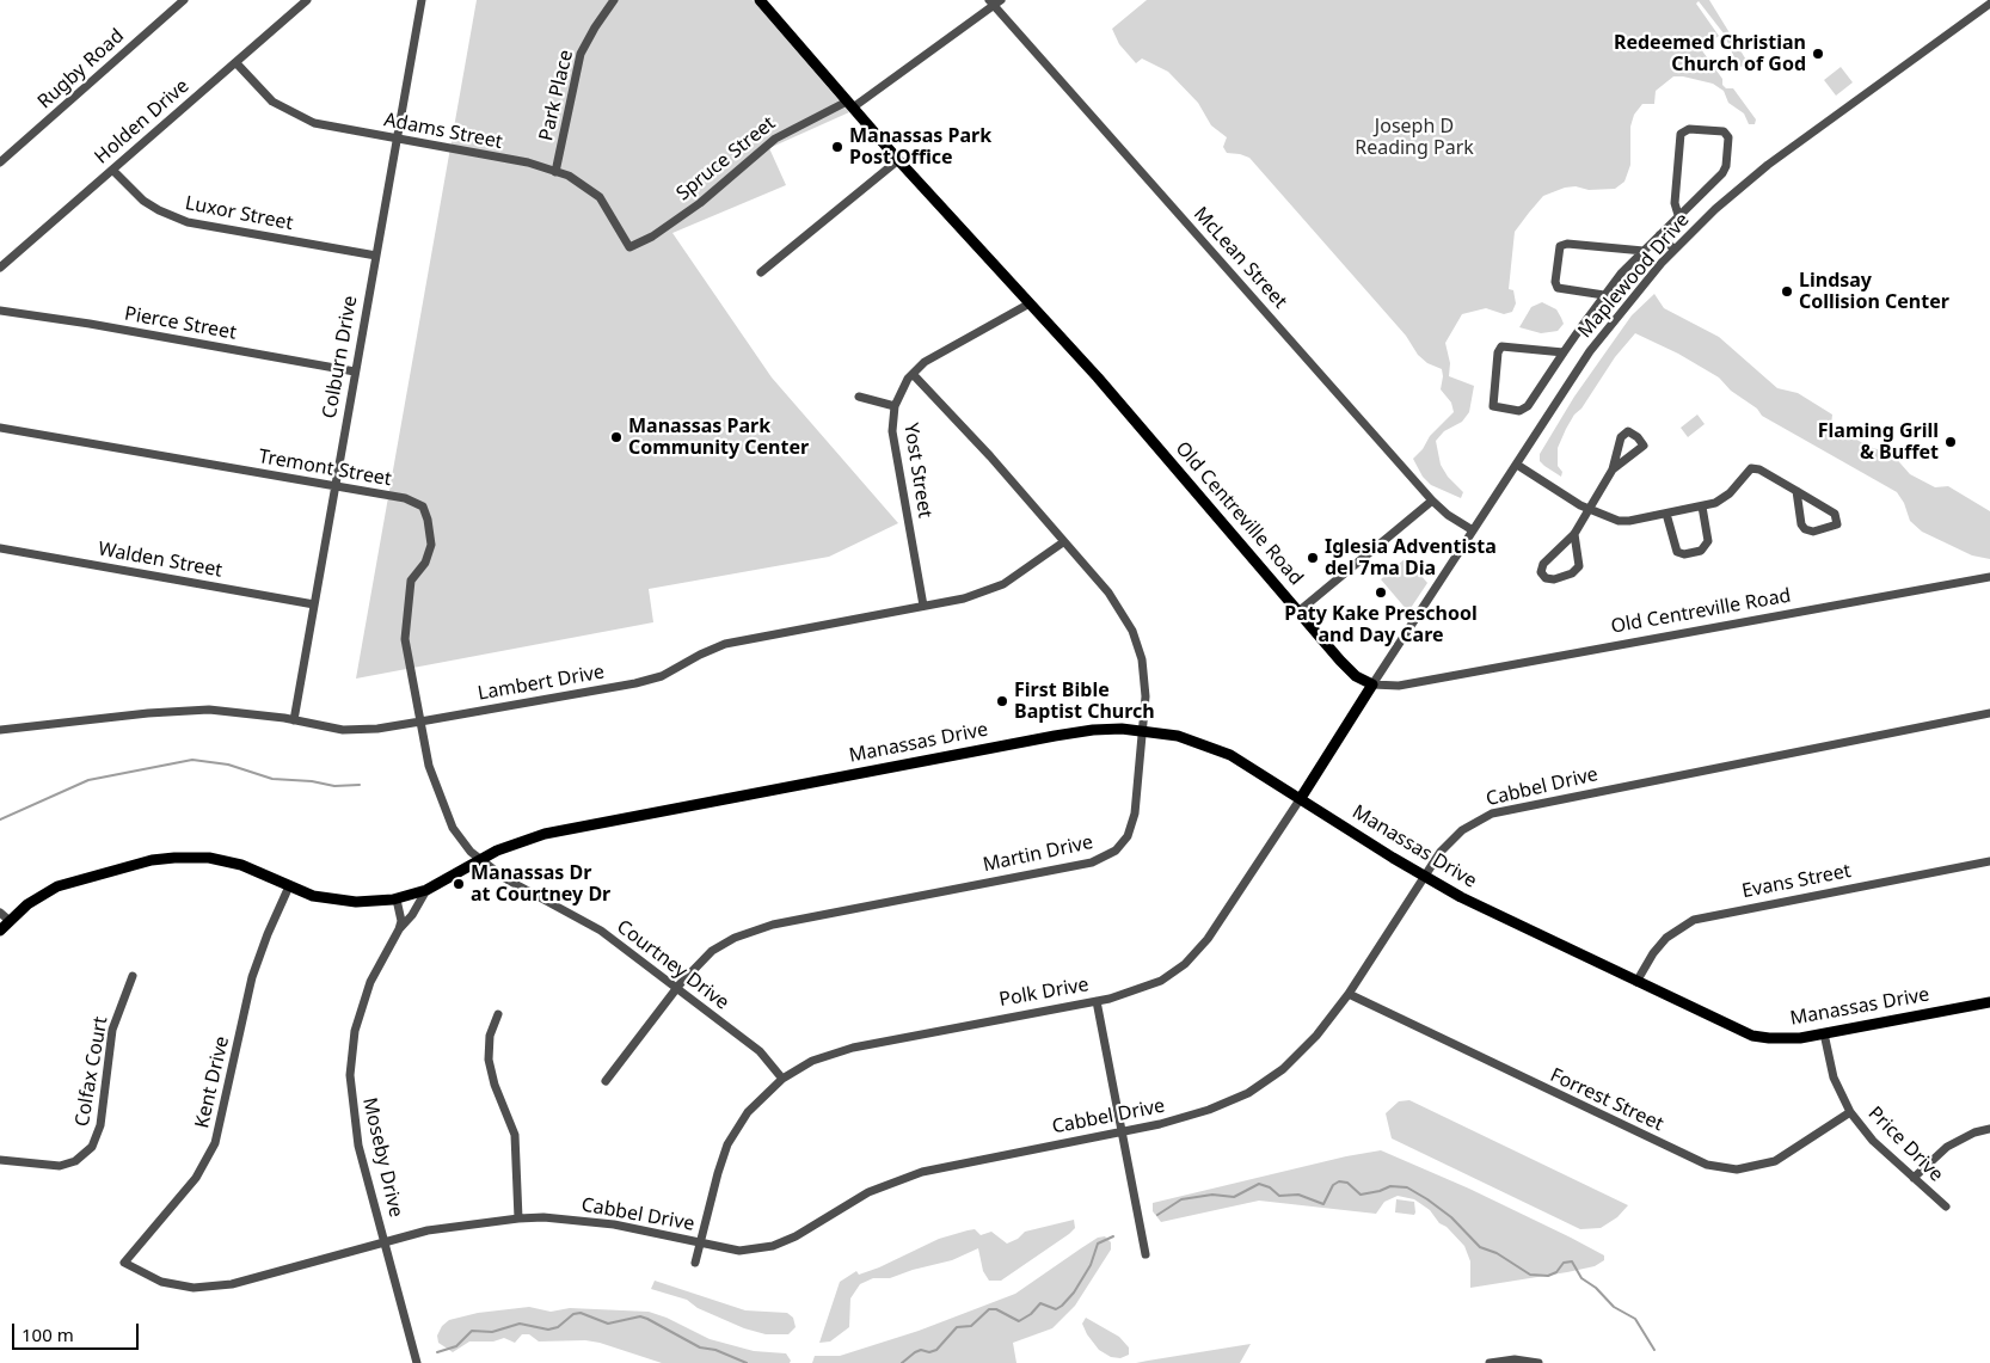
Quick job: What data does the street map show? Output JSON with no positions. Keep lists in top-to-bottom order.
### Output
{
  "streets": {
    "main road": ["Old Centreville Road", "Manassas Drive", "Polk Drive"],
    "street": [
      "Rugby Road",
      "Park Place",
      "Holden Drive",
      "Adams Street",
      "Spruce Street",
      "Luxor Street",
      "McLean Street",
      "Maplewood Drive",
      "Pierce Street",
      "Colburn Drive",
      "Tremont Street",
      "Yost Street",
      "Walden Street",
      "Lambert Drive",
      "Cabbel Drive",
      "Martin Drive",
      "Evans Street",
      "Courtney Drive",
      "Colfax Court",
      "Kent Drive",
      "Forrest Street",
      "Price Drive",
      "Moseby Drive"
    ]
  },
  "crossings": [
    ["Park Place", "Adams Street"],
    ["Holden Drive", "Adams Street"],
    ["Holden Drive", "Luxor Street"],
    ["Adams Street", "Spruce Street"],
    ["Adams Street", "Colburn Drive"],
    ["Spruce Street", "McLean Street"],
    ["Spruce Street", "Old Centreville Road"],
    ["Luxor Street", "Colburn Drive"],
    ["McLean Street", "Maplewood Drive"],
    ["Maplewood Drive", "Old Centreville Road"],
    ["Maplewood Drive", "Polk Drive"],
    ["Pierce Street", "Colburn Drive"],
    ["Colburn Drive", "Tremont Street"],
    ["Colburn Drive", "Walden Street"],
    ["Colburn Drive", "Lambert Drive"],
    ["Tremont Street", "Lambert Drive"],
    ["Tremont Street", "Courtney Drive"],
    ["Yost Street", "Old Centreville Road"],
    ["Yost Street", "Lambert Drive"],
    ["Yost Street", "Martin Drive"],
    ["Old Centreville Road", "Polk Drive"],
    ["Lambert Drive", "Martin Drive"],
    ["Lambert Drive", "Courtney Drive"],
    ["Manassas Drive", "Cabbel Drive"],
    ["Manassas Drive", "Martin Drive"],
    ["Manassas Drive", "Evans Street"],
    ["Manassas Drive", "Courtney Drive"],
    ["Manassas Drive", "Polk Drive"],
    ["Manassas Drive", "Kent Drive"],
    ["Manassas Drive", "Price Drive"],
    ["Manassas Drive", "Moseby Drive"],
    ["Cabbel Drive", "Polk Drive"],
    ["Cabbel Drive", "Kent Drive"],
    ["Cabbel Drive", "Forrest Street"],
    ["Cabbel Drive", "Moseby Drive"],
    ["Martin Drive", "Courtney Drive"],
    ["Courtney Drive", "Polk Drive"],
    ["Forrest Street", "Price Drive"]
  ],
  "parks": ["Joseph D Reading Park"],
  "places": [
    "Redeemed Christian Church of God",
    "Manassas Park Post Office",
    "Lindsay Collision Center",
    "Manassas Park Community Center",
    "Flaming Grill & Buffet",
    "Iglesia Adventista del 7ma Dia",
    "Paty Kake Preschool and Day Care",
    "First Bible Baptist Church",
    "Manassas Dr at Courtney Dr"
  ],
  "scale_bar": "100 m"
}
